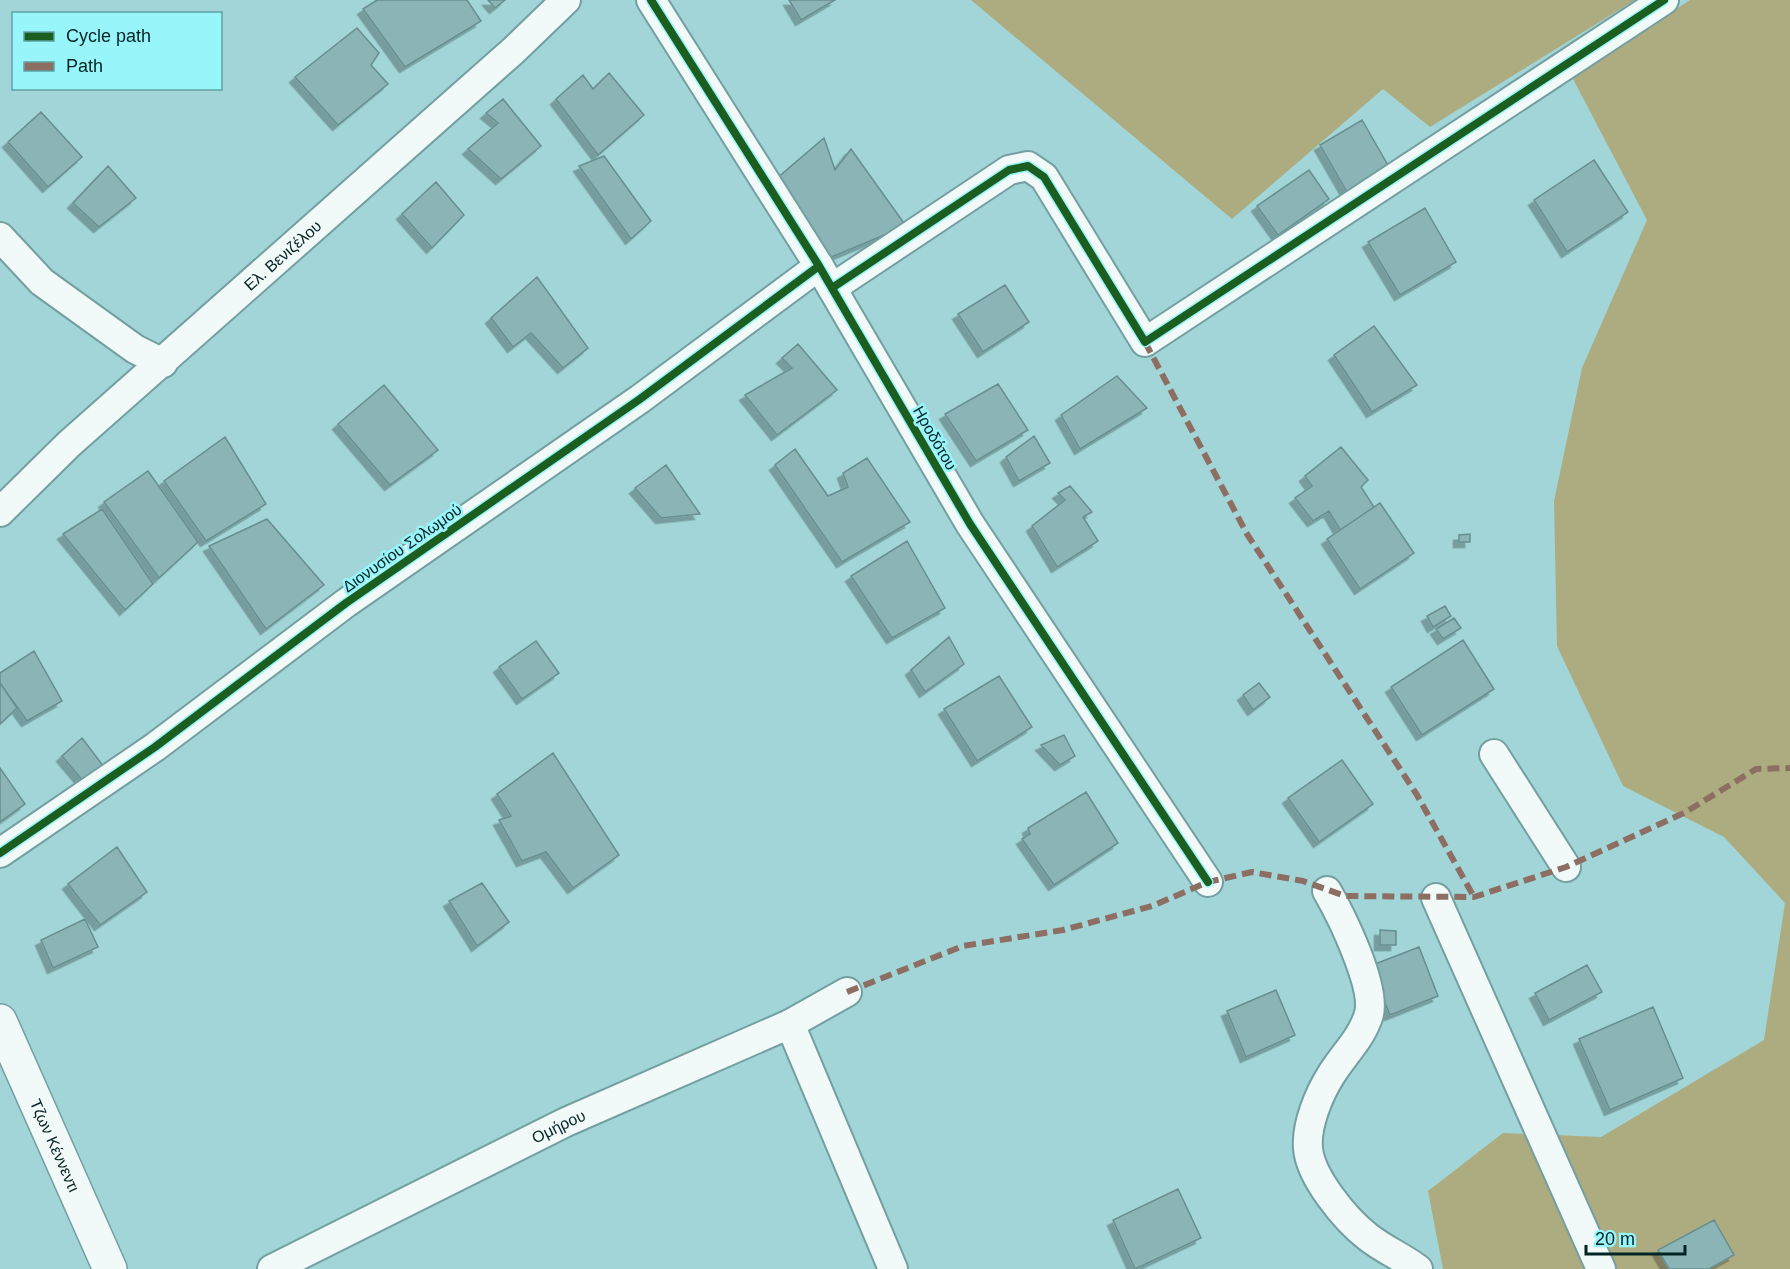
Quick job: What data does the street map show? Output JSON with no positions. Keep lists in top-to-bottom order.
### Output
{
  "streets": {
    "street": [
      "Ελ. Βενιζέλου",
      "Ηροδότου",
      "Διονυσίου Σολωμού",
      "Ομήρου",
      "Τζων Κέννεντι"
    ]
  },
  "crossings": [
    ["Ηροδότου", "Διονυσίου Σολωμού"]
  ],
  "legend": ["Cycle path", "Path"],
  "scale_bar": "20 m"
}
